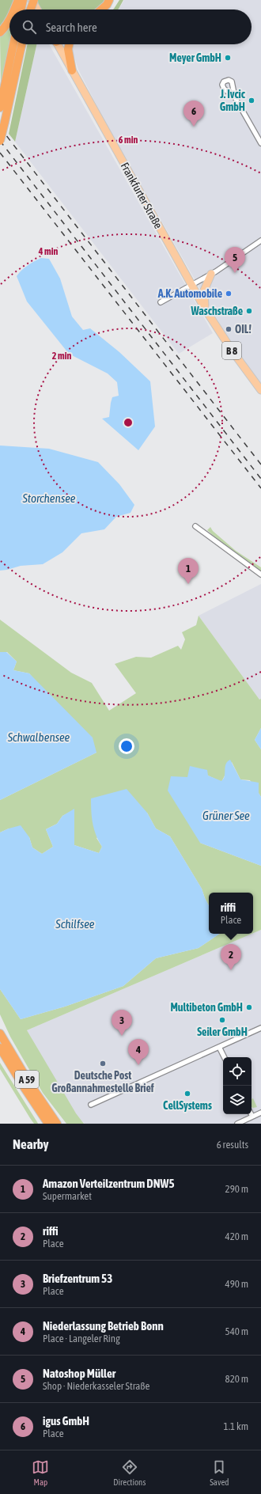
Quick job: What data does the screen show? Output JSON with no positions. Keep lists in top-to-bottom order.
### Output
{
  "streets": {
    "highway": ["A 59"],
    "main road": ["Frankfurter Straße", "B 8"]
  },
  "crossings": [
    ["Frankfurter Straße", "B 8"]
  ],
  "water": [
    "Storchensee",
    "Schwalbensee",
    "Grüner See",
    "Schilfsee"
  ],
  "places": [
    "Meyer GmbH",
    "J. Ivcic GmbH",
    "A.K. Automobile",
    "Waschstraße",
    "OIL!",
    "Multibeton GmbH",
    "Seiler GmbH",
    "Deutsche Post Großannahmestelle Brief",
    "CellSystems"
  ],
  "page": {
    "search": "Search here",
    "pins": [
      "6",
      "5",
      "1",
      "2",
      "3",
      "4"
    ],
    "popup": ["riffi", "Place"],
    "heading": ["Nearby", "6 results"],
    "list": [
      {
        "mark": "1",
        "name": "Amazon Verteilzentrum DNW5",
        "note": "Supermarket",
        "value": "290 m"
      },
      {
        "mark": "2",
        "name": "riffi",
        "note": "Place",
        "value": "420 m"
      },
      {
        "mark": "3",
        "name": "Briefzentrum 53",
        "note": "Place",
        "value": "490 m"
      },
      {
        "mark": "4",
        "name": "Niederlassung Betrieb Bonn",
        "note": "Place · Langeler Ring",
        "value": "540 m"
      },
      {
        "mark": "5",
        "name": "Natoshop Müller",
        "note": "Shop · Niederkasseler Straße",
        "value": "820 m"
      },
      {
        "mark": "6",
        "name": "igus GmbH",
        "note": "Place",
        "value": "1.1 km"
      }
    ],
    "nav": ["Map", "Directions", "Saved"]
  },
  "rings": ["6 min", "4 min", "2 min"]
}
